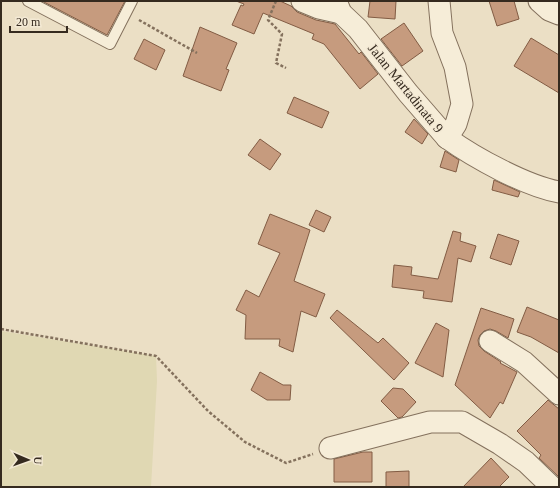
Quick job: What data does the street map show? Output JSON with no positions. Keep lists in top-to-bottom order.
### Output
{
  "streets": {
    "street": ["Jalan Martadinata 9"]
  },
  "scale_bar": "20 m",
  "north": "right"
}
